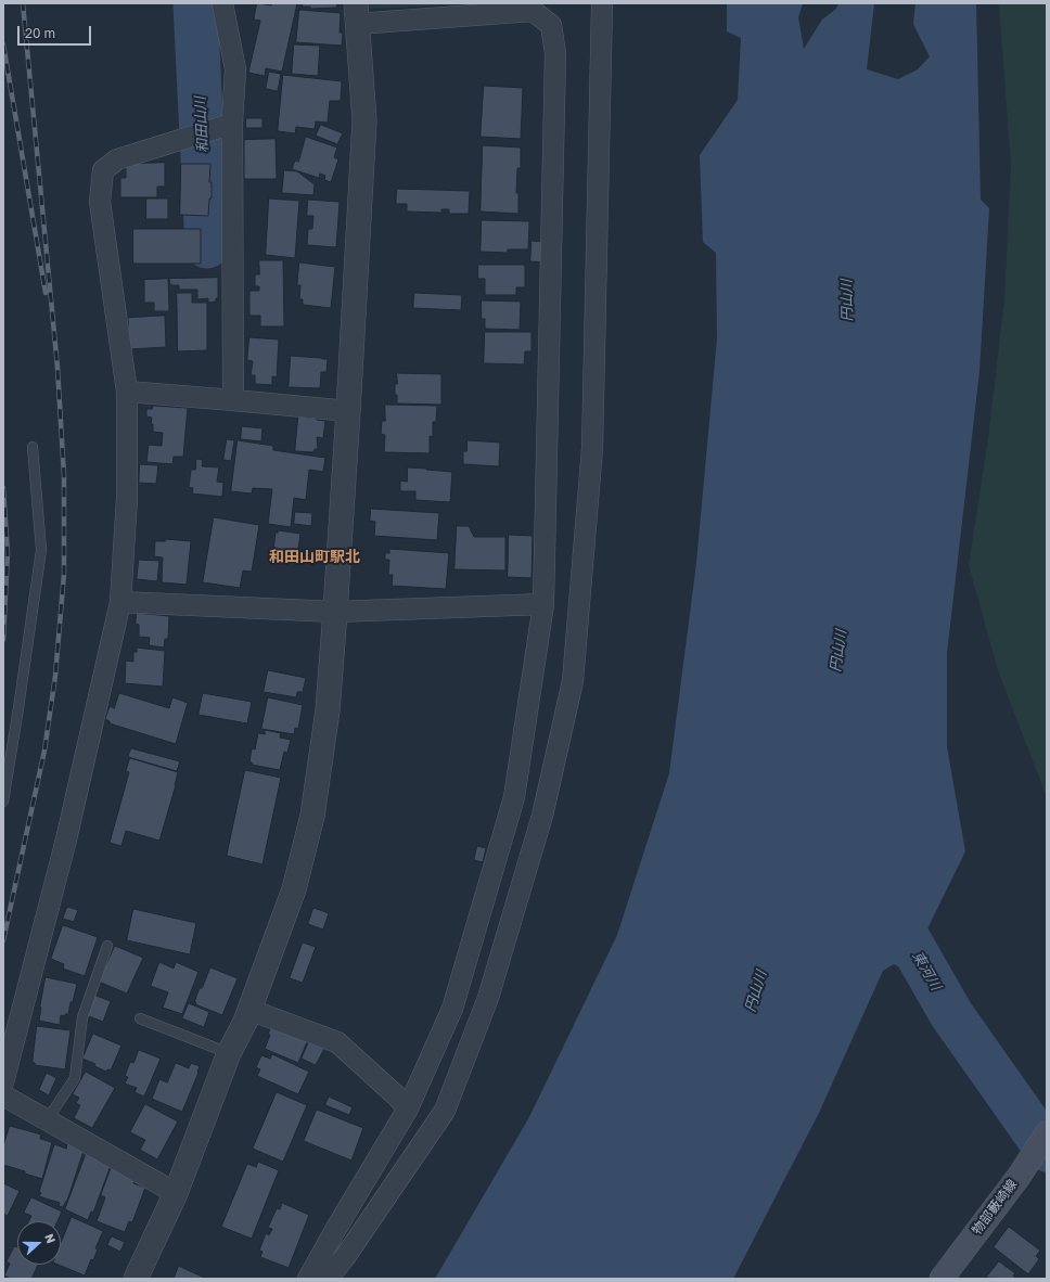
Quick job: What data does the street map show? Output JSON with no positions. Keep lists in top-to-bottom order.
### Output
{
  "streets": {
    "main road": ["物部藪崎線"]
  },
  "districts": ["和田山町駅北"],
  "water": ["和田山川", "円山川", "東河川"],
  "scale_bar": "20 m",
  "north": "right"
}
